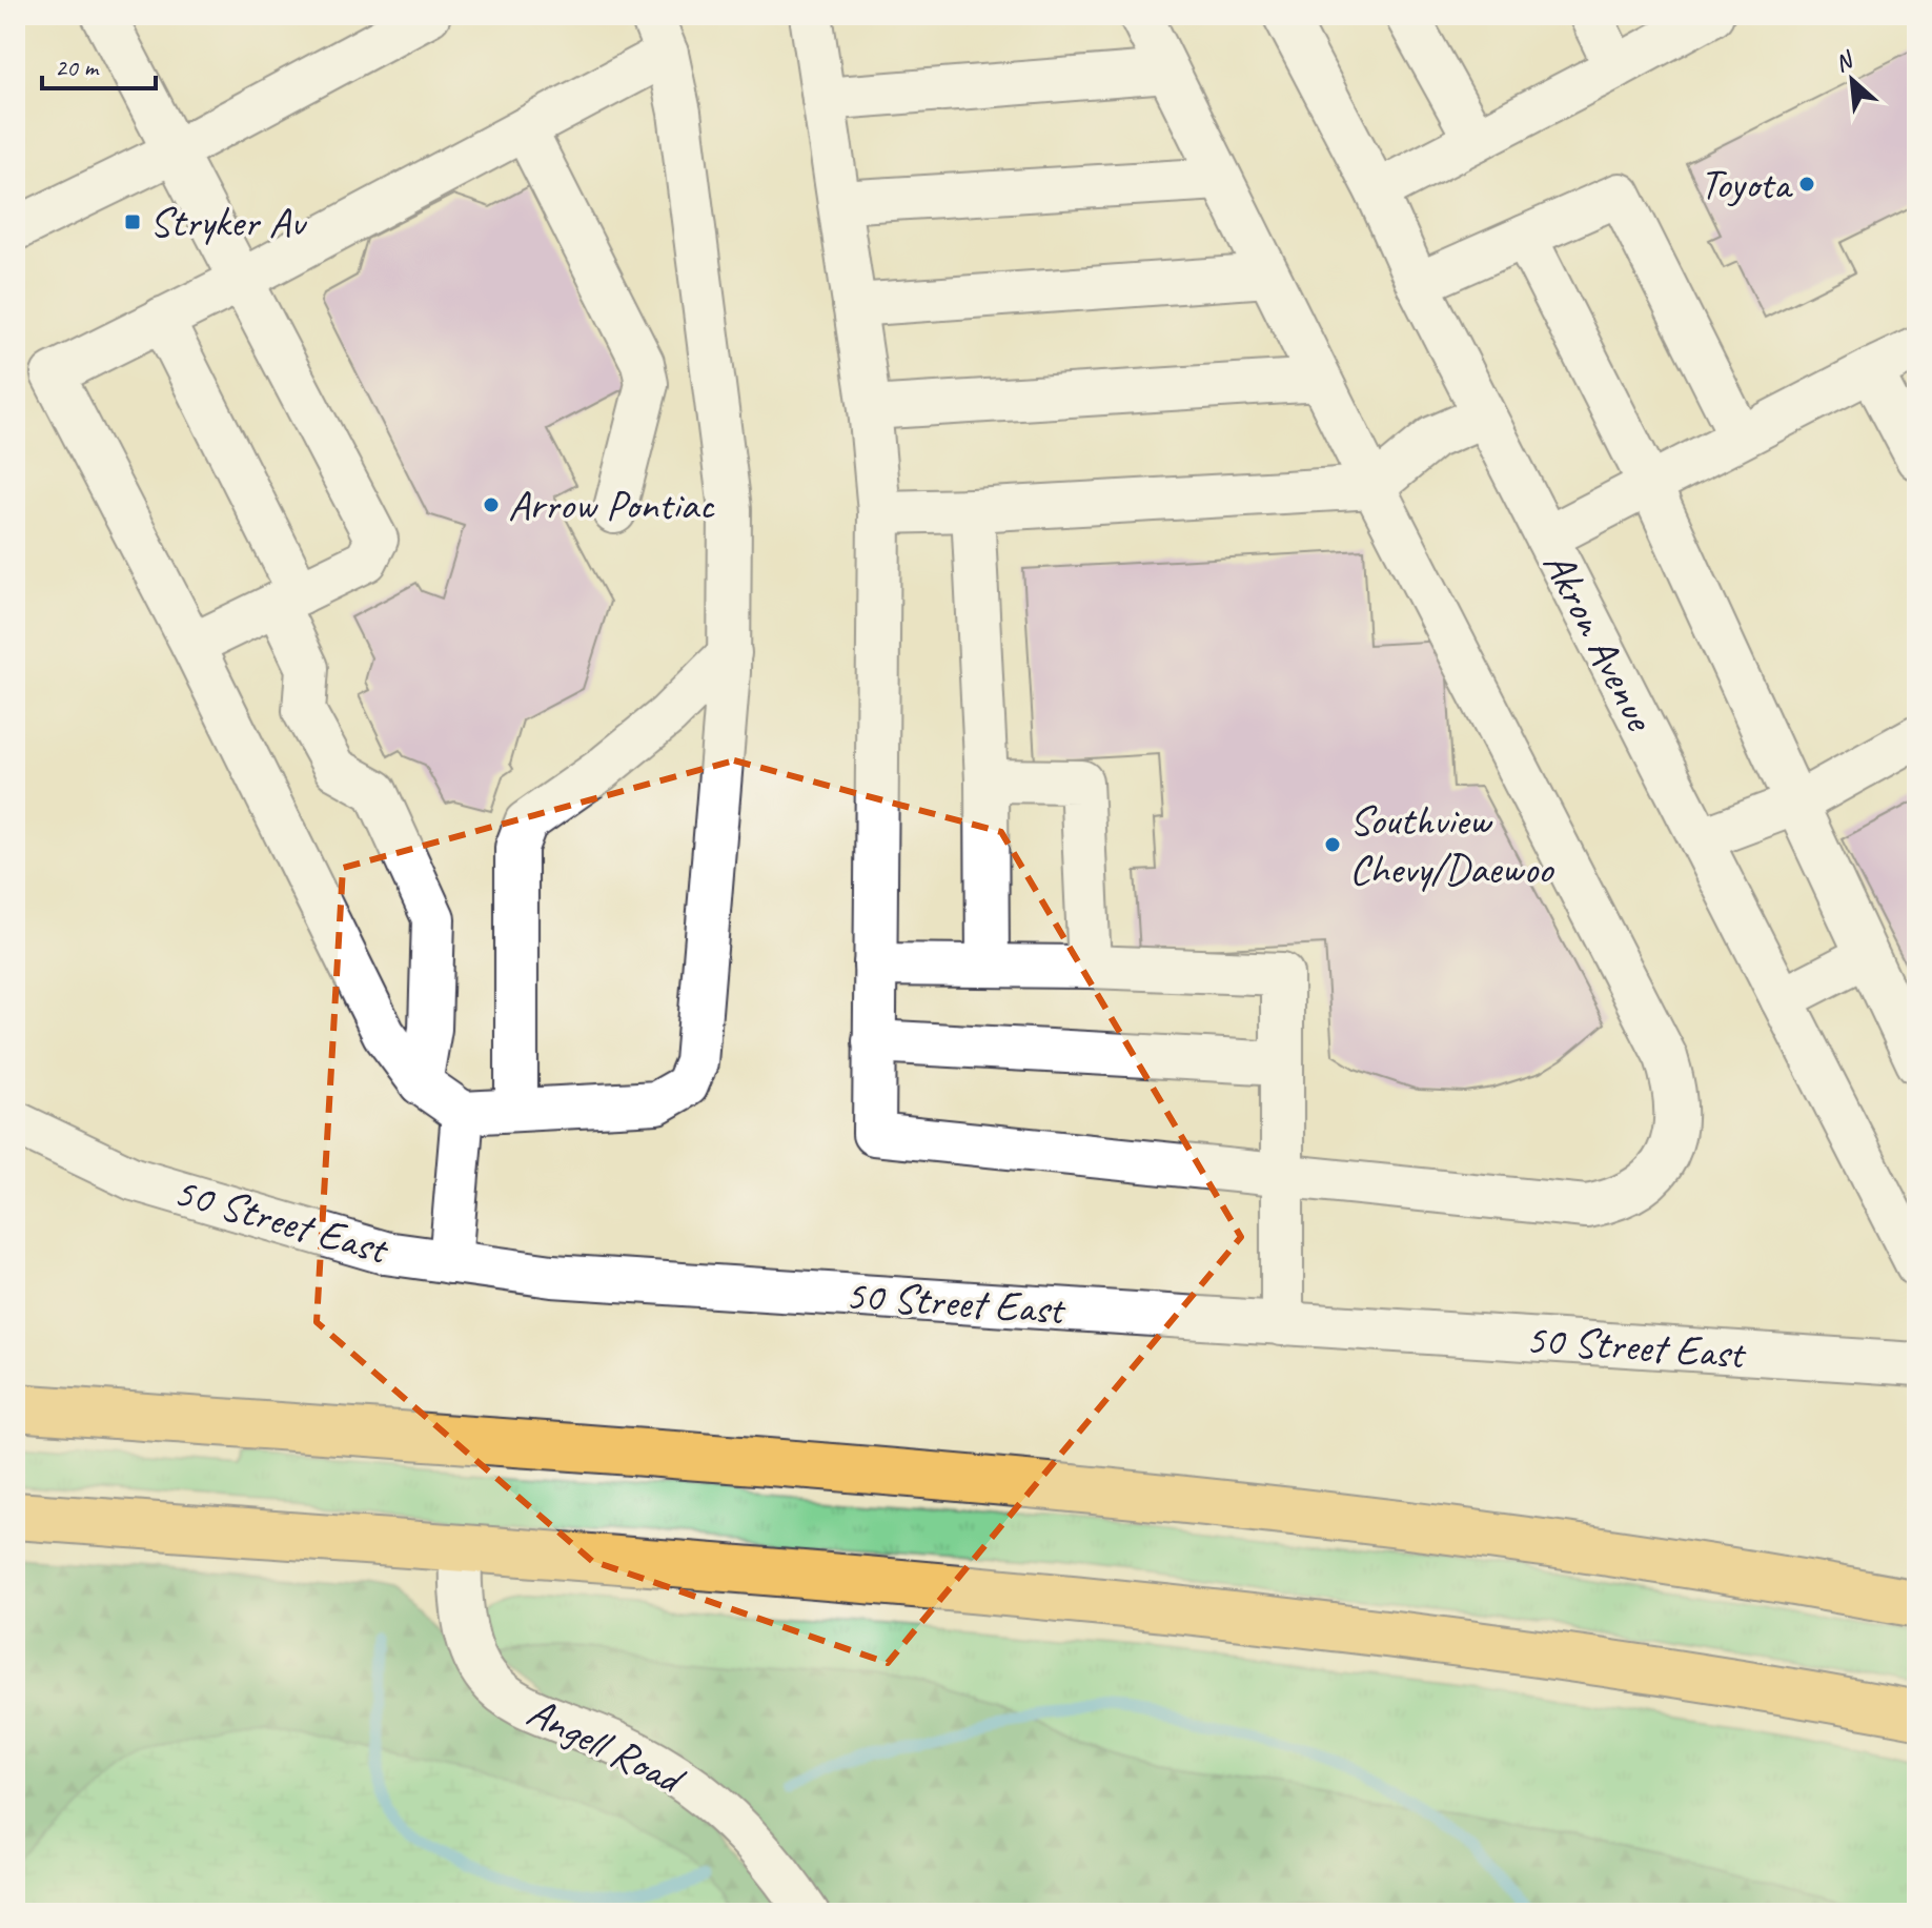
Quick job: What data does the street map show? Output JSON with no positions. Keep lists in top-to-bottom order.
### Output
{
  "streets": {
    "street": ["Akron Avenue", "50 Street East", "Angell Road"]
  },
  "places": {
    "other": ["Toyota", "Arrow Pontiac", "Southview Chevy/Daewoo"],
    "transit": ["Stryker Av"]
  },
  "scale_bar": "20 m",
  "north": "top left"
}
